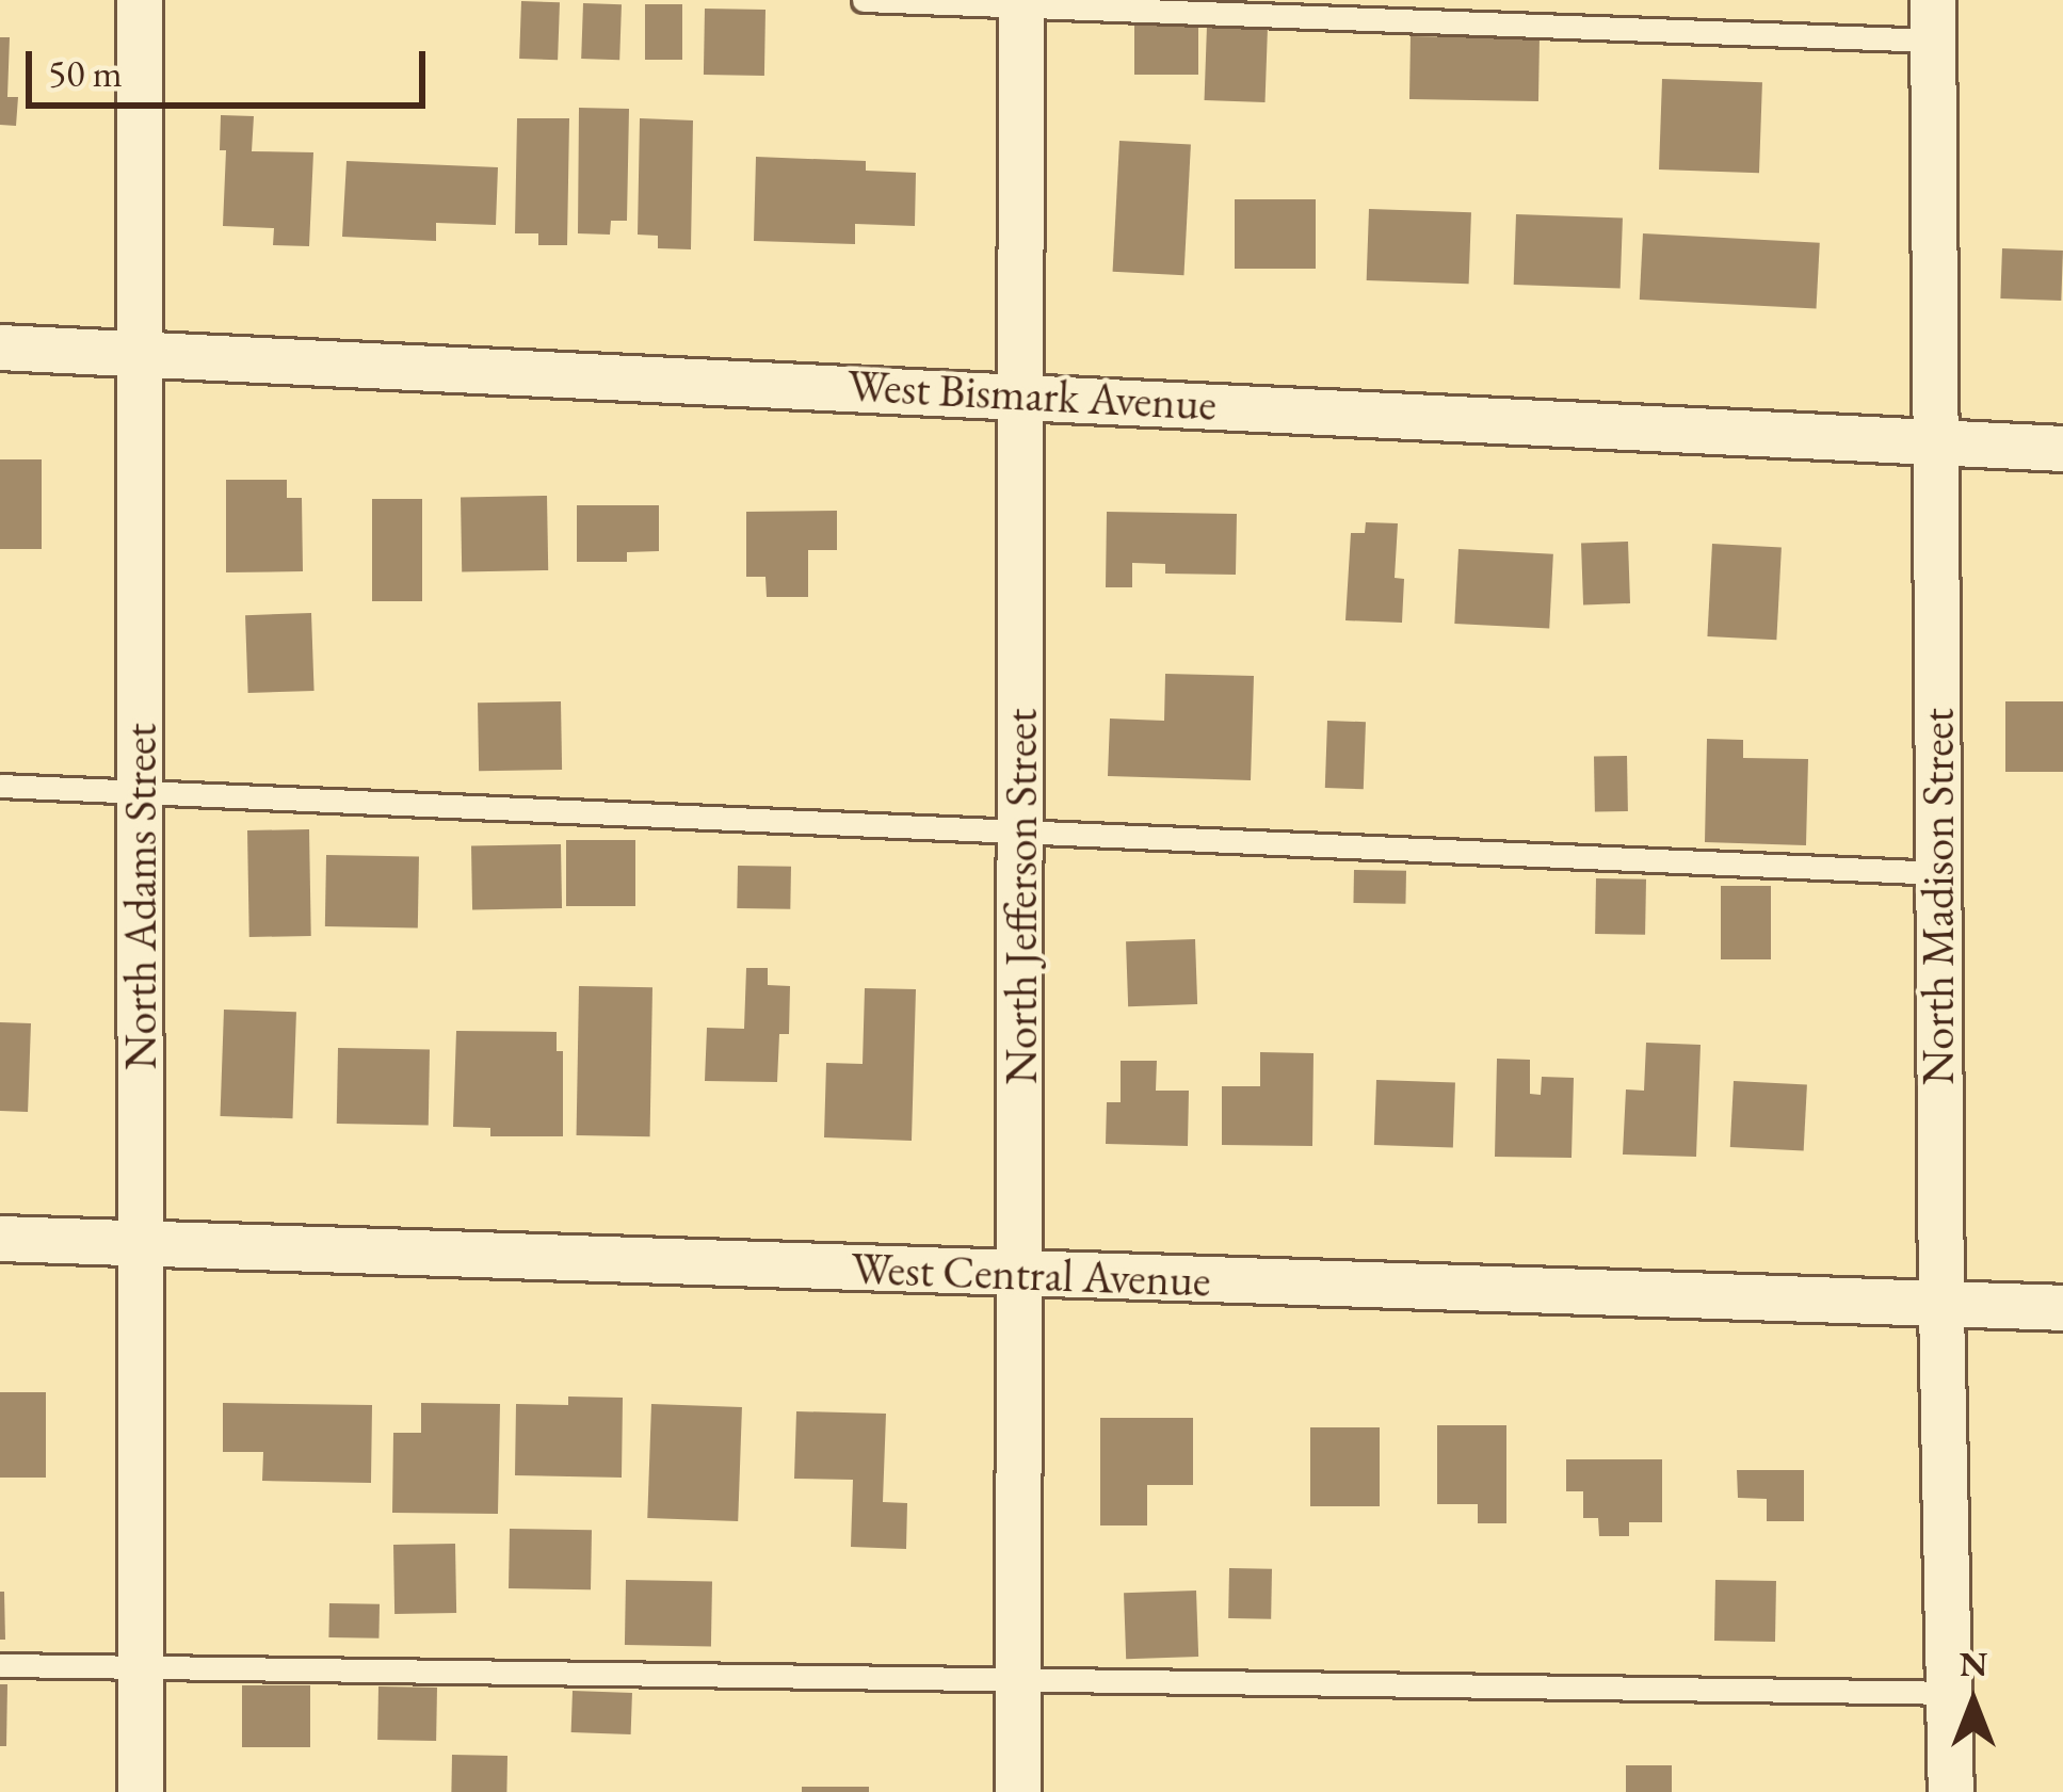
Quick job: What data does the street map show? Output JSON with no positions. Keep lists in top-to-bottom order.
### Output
{
  "streets": {
    "street": [
      "West Bismark Avenue",
      "North Adams Street",
      "North Jefferson Street",
      "North Madison Street",
      "West Central Avenue"
    ]
  },
  "crossings": [
    ["West Bismark Avenue", "North Adams Street"],
    ["West Bismark Avenue", "North Jefferson Street"],
    ["West Bismark Avenue", "North Madison Street"],
    ["North Adams Street", "West Central Avenue"],
    ["North Jefferson Street", "West Central Avenue"],
    ["North Madison Street", "West Central Avenue"]
  ],
  "scale_bar": "50 m",
  "north": "top"
}
